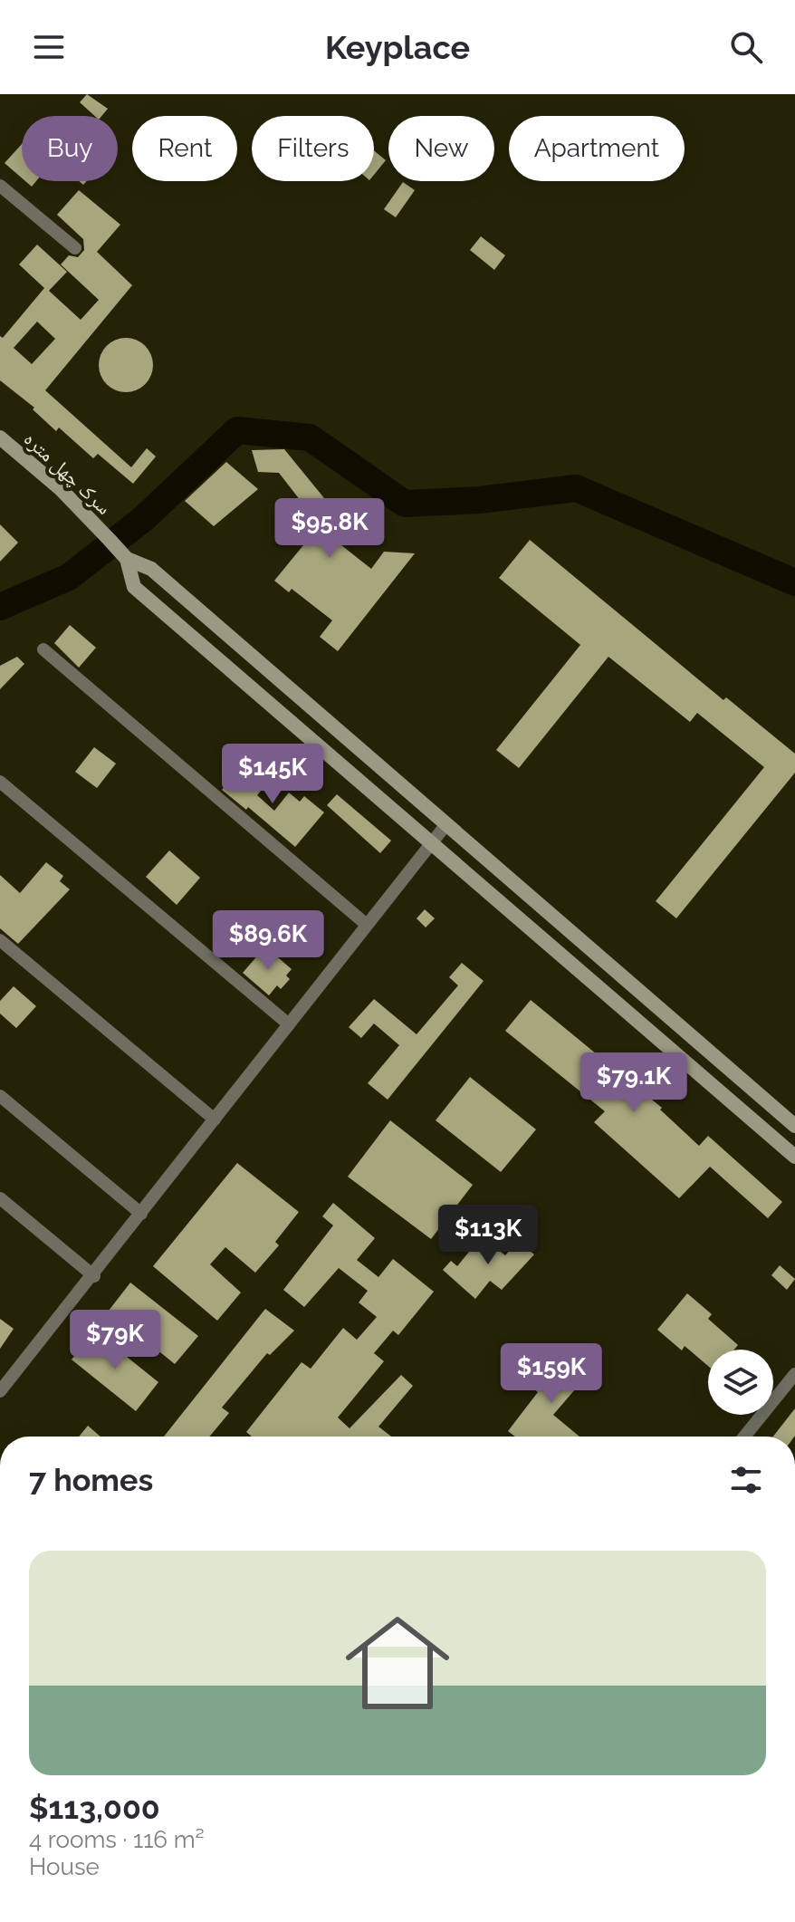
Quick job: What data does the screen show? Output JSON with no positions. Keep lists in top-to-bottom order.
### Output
{
  "streets": {
    "street": ["سرک چهل متره"]
  },
  "page": {
    "header": "Keyplace",
    "chip": [
      "Buy",
      "Rent",
      "Filters",
      "New",
      "Apartment"
    ],
    "price": [
      "$95.8K",
      "$145K",
      "$89.6K",
      "$79.1K",
      "$113K",
      "$79K",
      "$159K"
    ],
    "heading": "7 homes",
    "list": [
      {
        "name": "$113,000",
        "note": "4 rooms · 116 m² · House"
      }
    ]
  }
}
